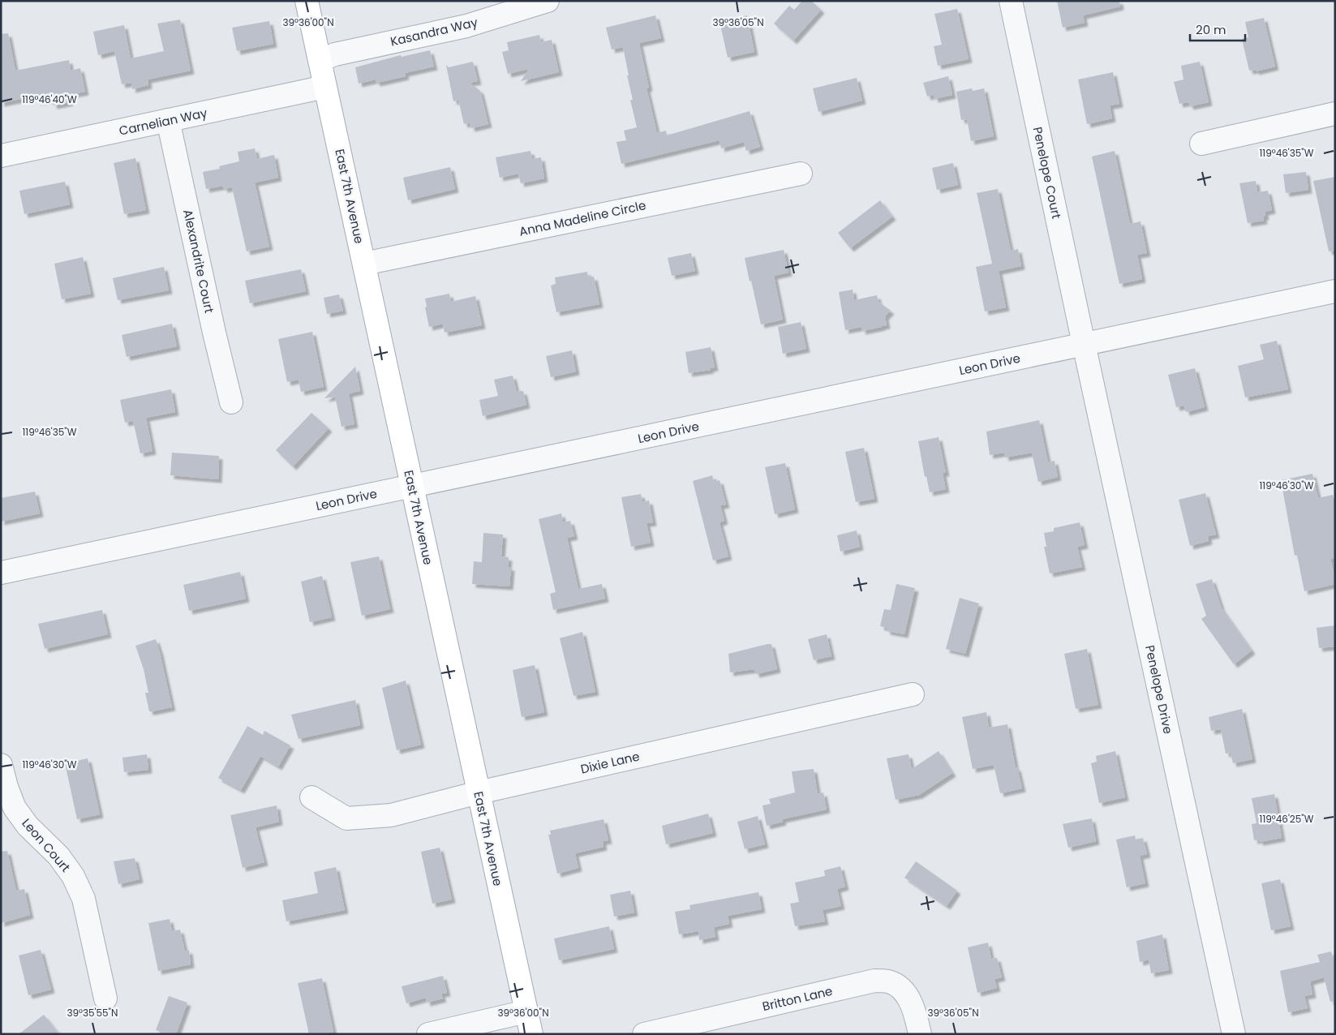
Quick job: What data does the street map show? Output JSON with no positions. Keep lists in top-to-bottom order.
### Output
{
  "streets": {
    "main road": ["East 7th Avenue"],
    "street": [
      "Kasandra Way",
      "Carnelian Way",
      "Penelope Court",
      "Anna Madeline Circle",
      "Alexandrite Court",
      "Leon Drive",
      "Penelope Drive",
      "Dixie Lane",
      "Leon Court",
      "Britton Lane"
    ]
  },
  "crossings": [
    ["Kasandra Way", "East 7th Avenue"],
    ["Carnelian Way", "East 7th Avenue"],
    ["Carnelian Way", "Alexandrite Court"],
    ["Penelope Court", "Leon Drive"],
    ["Penelope Court", "Penelope Drive"],
    ["East 7th Avenue", "Anna Madeline Circle"],
    ["East 7th Avenue", "Leon Drive"],
    ["East 7th Avenue", "Dixie Lane"],
    ["Leon Drive", "Penelope Drive"]
  ],
  "scale_bar": "20 m",
  "coordinates": [
    "39°36'00\"N",
    "39°36'05\"N",
    "119°46'40\"W",
    "119°46'35\"W",
    "119°46'30\"W",
    "119°46'25\"W",
    "39°35'55\"N"
  ]
}
